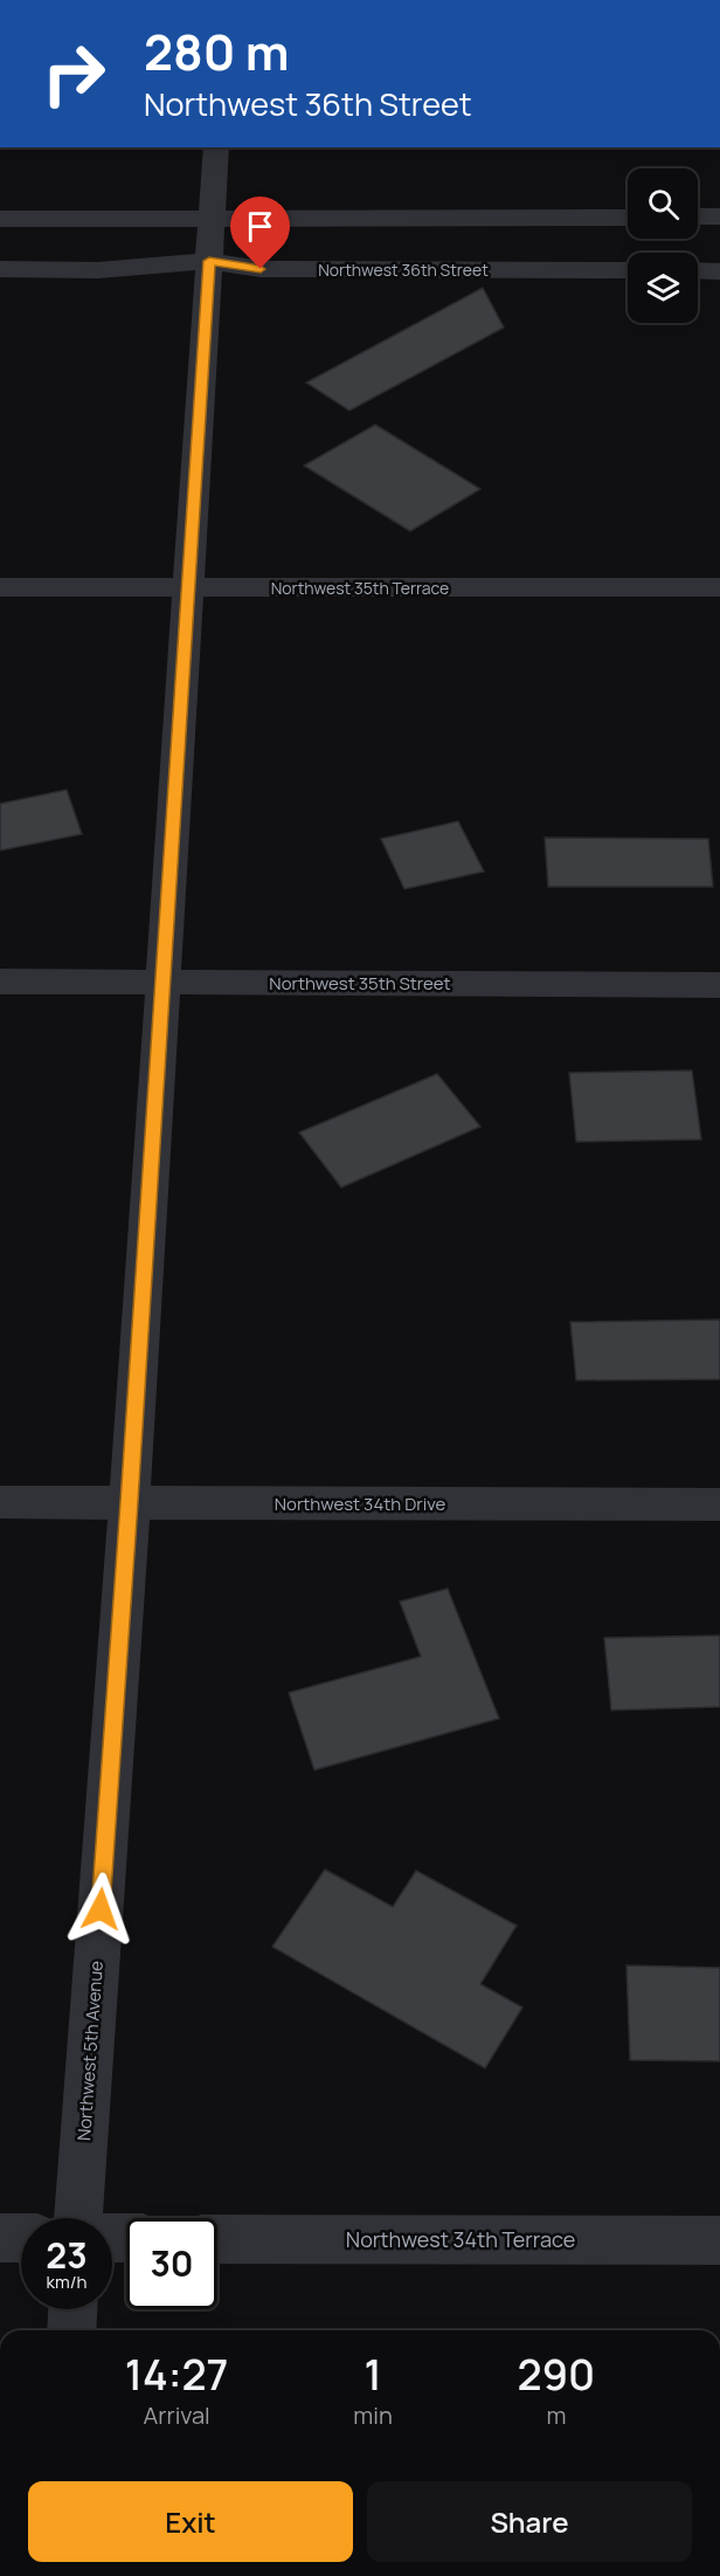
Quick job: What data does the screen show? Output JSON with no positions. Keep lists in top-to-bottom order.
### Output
{
  "streets": {
    "street": [
      "Northwest 36th Street",
      "Northwest 35th Terrace",
      "Northwest 35th Street",
      "Northwest 34th Drive",
      "Northwest 5th Avenue",
      "Northwest 34th Terrace"
    ]
  },
  "crossings": [
    ["Northwest 36th Street", "Northwest 5th Avenue"],
    ["Northwest 35th Terrace", "Northwest 5th Avenue"],
    ["Northwest 35th Street", "Northwest 5th Avenue"],
    ["Northwest 34th Drive", "Northwest 5th Avenue"]
  ],
  "page": {
    "turn": ["280 m", "Northwest 36th Street"],
    "speed": "23 km/h",
    "limit": "30",
    "eta": [
      "14:27",
      "Arrival",
      "1",
      "min",
      "290",
      "m"
    ],
    "buttons": ["Exit", "Share"]
  }
}
